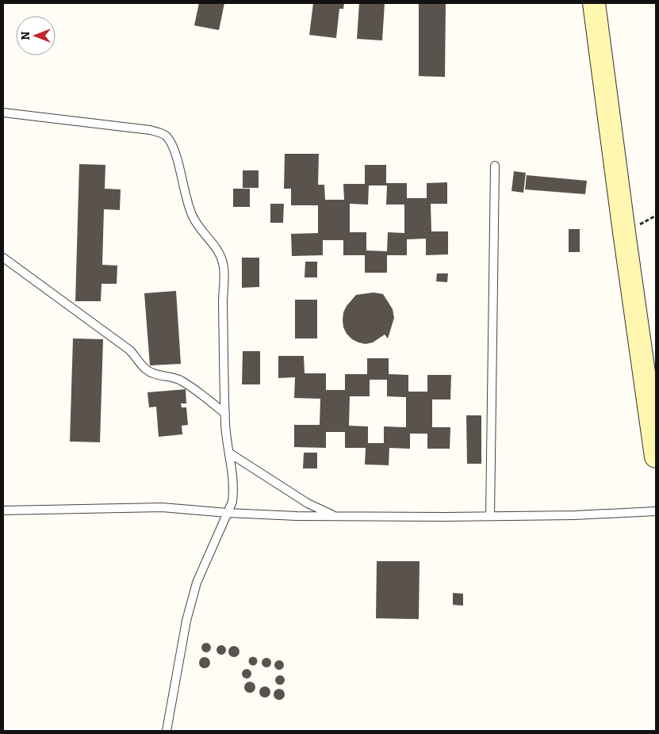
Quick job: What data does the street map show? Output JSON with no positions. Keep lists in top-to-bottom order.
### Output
{
  "north": "left"
}
